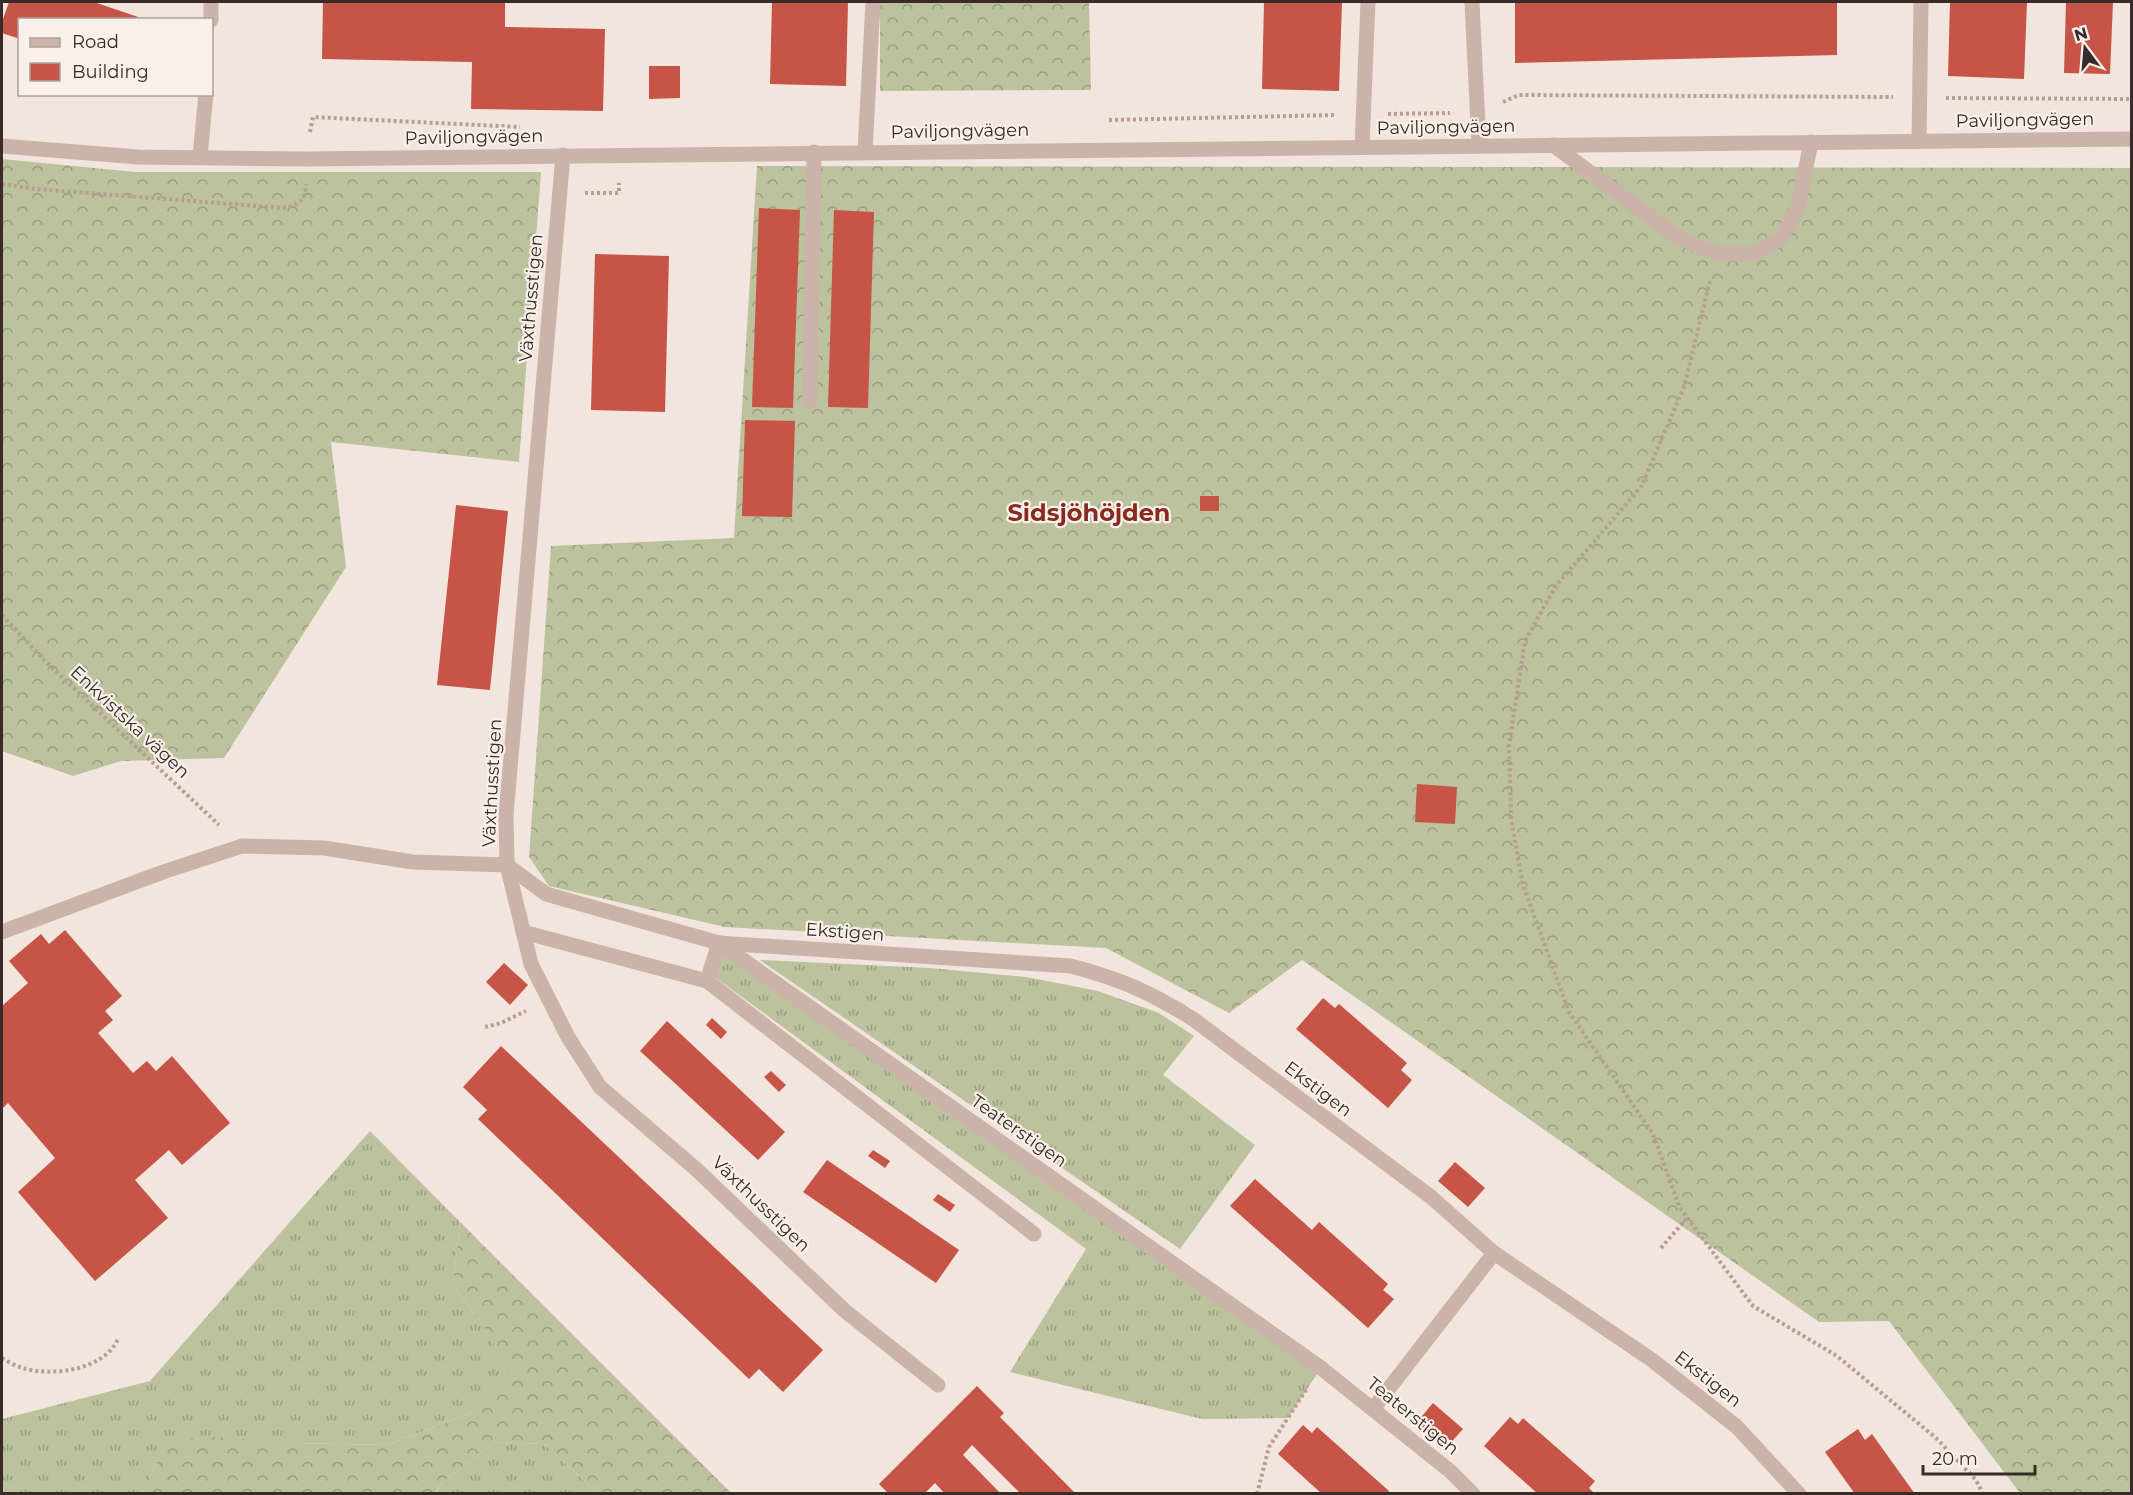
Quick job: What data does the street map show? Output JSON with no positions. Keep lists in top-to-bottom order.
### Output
{
  "streets": {
    "street": [
      "Paviljongvägen",
      "Växthusstigen",
      "Ekstigen",
      "Teaterstigen"
    ],
    "path": ["Enkvistska vägen"]
  },
  "crossings": [
    ["Paviljongvägen", "Växthusstigen"],
    ["Växthusstigen", "Teaterstigen"],
    ["Ekstigen", "Teaterstigen"]
  ],
  "districts": ["Sidsjöhöjden"],
  "legend": ["Road", "Building"],
  "scale_bar": "20 m",
  "north": "top"
}
